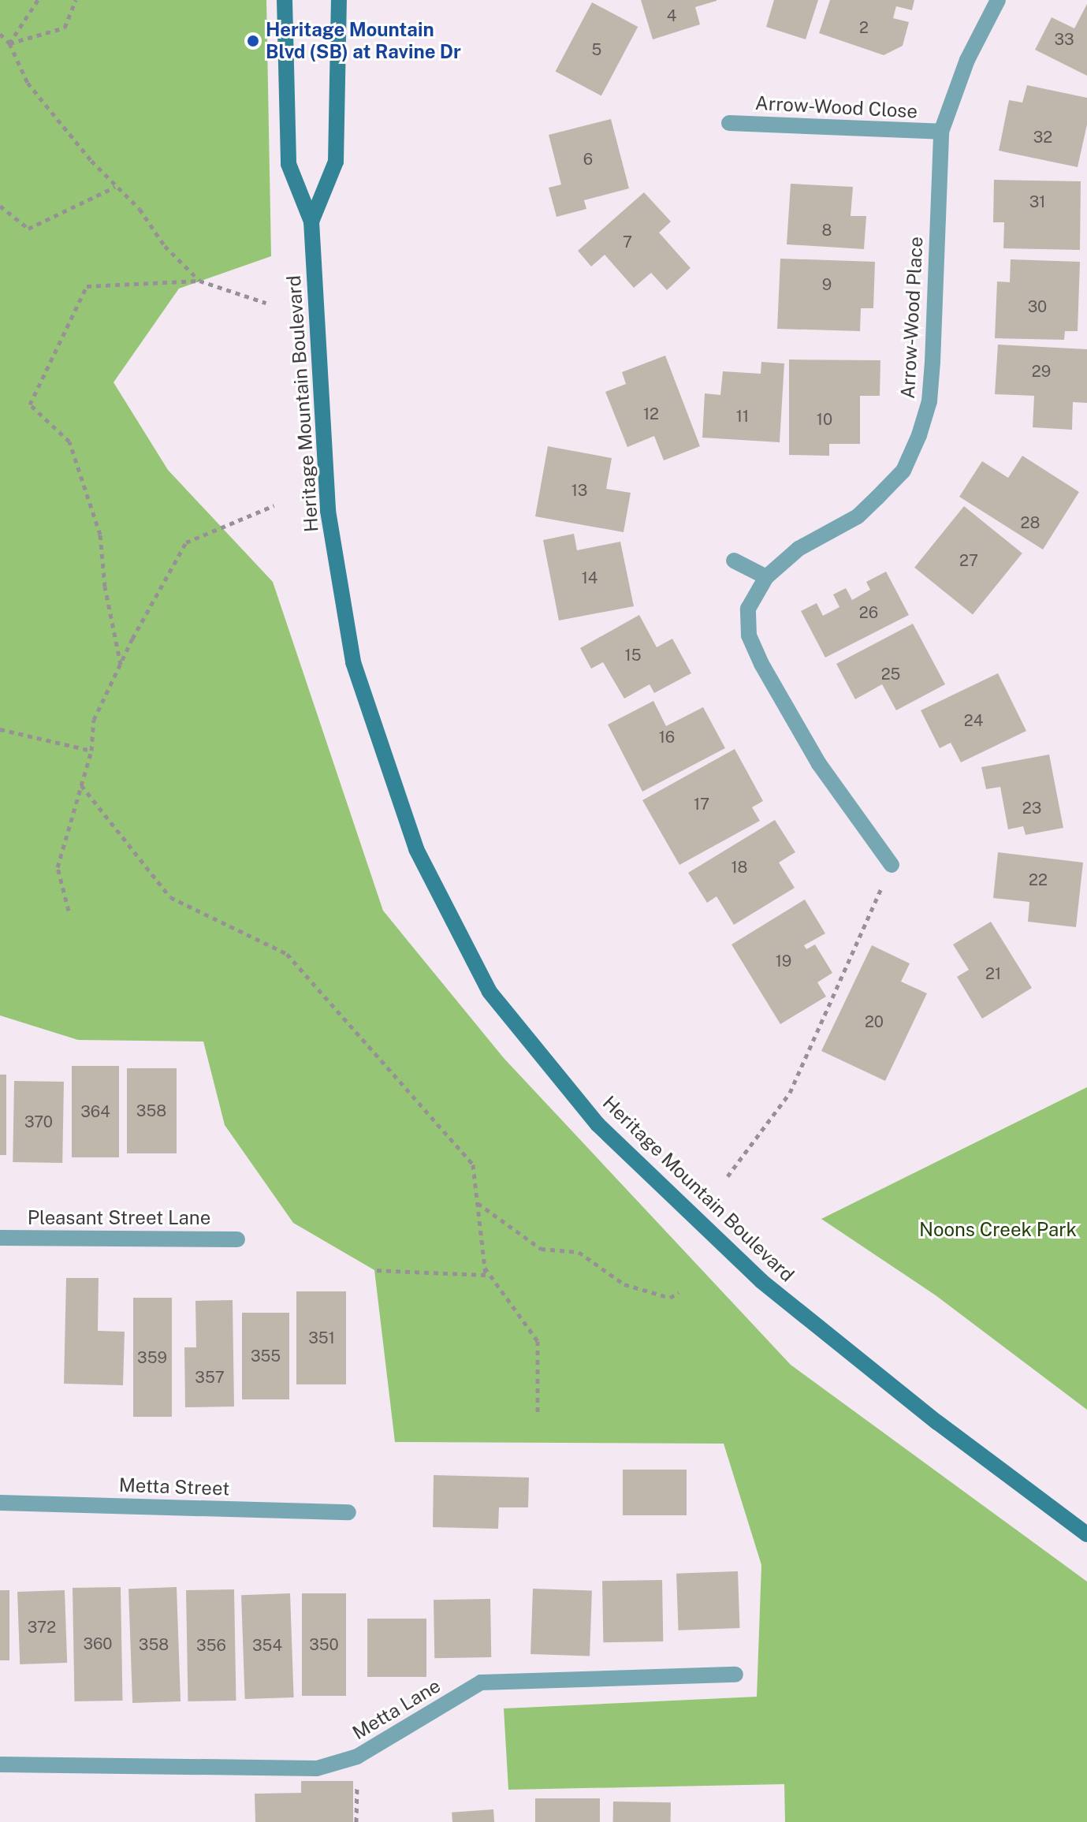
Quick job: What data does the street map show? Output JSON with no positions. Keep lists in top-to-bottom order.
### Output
{
  "streets": {
    "main road": ["Heritage Mountain Boulevard"],
    "street": [
      "Arrow-Wood Close",
      "Arrow-Wood Place",
      "Pleasant Street Lane",
      "Metta Street",
      "Metta Lane"
    ]
  },
  "crossings": [
    ["Arrow-Wood Close", "Arrow-Wood Place"]
  ],
  "parks": ["Noons Creek Park"],
  "places": ["Heritage Mountain Blvd (SB) at Ravine Dr"],
  "house_numbers": [
    "4",
    "2",
    "33",
    "5",
    "32",
    "6",
    "31",
    "8",
    "7",
    "9",
    "30",
    "29",
    "12",
    "11",
    "10",
    "13",
    "28",
    "27",
    "14",
    "26",
    "15",
    "25",
    "24",
    "16",
    "17",
    "23",
    "18",
    "22",
    "19",
    "21",
    "20",
    "358",
    "364",
    "370",
    "351",
    "355",
    "359",
    "357",
    "372",
    "360",
    "358",
    "350",
    "356",
    "354"
  ]
}
